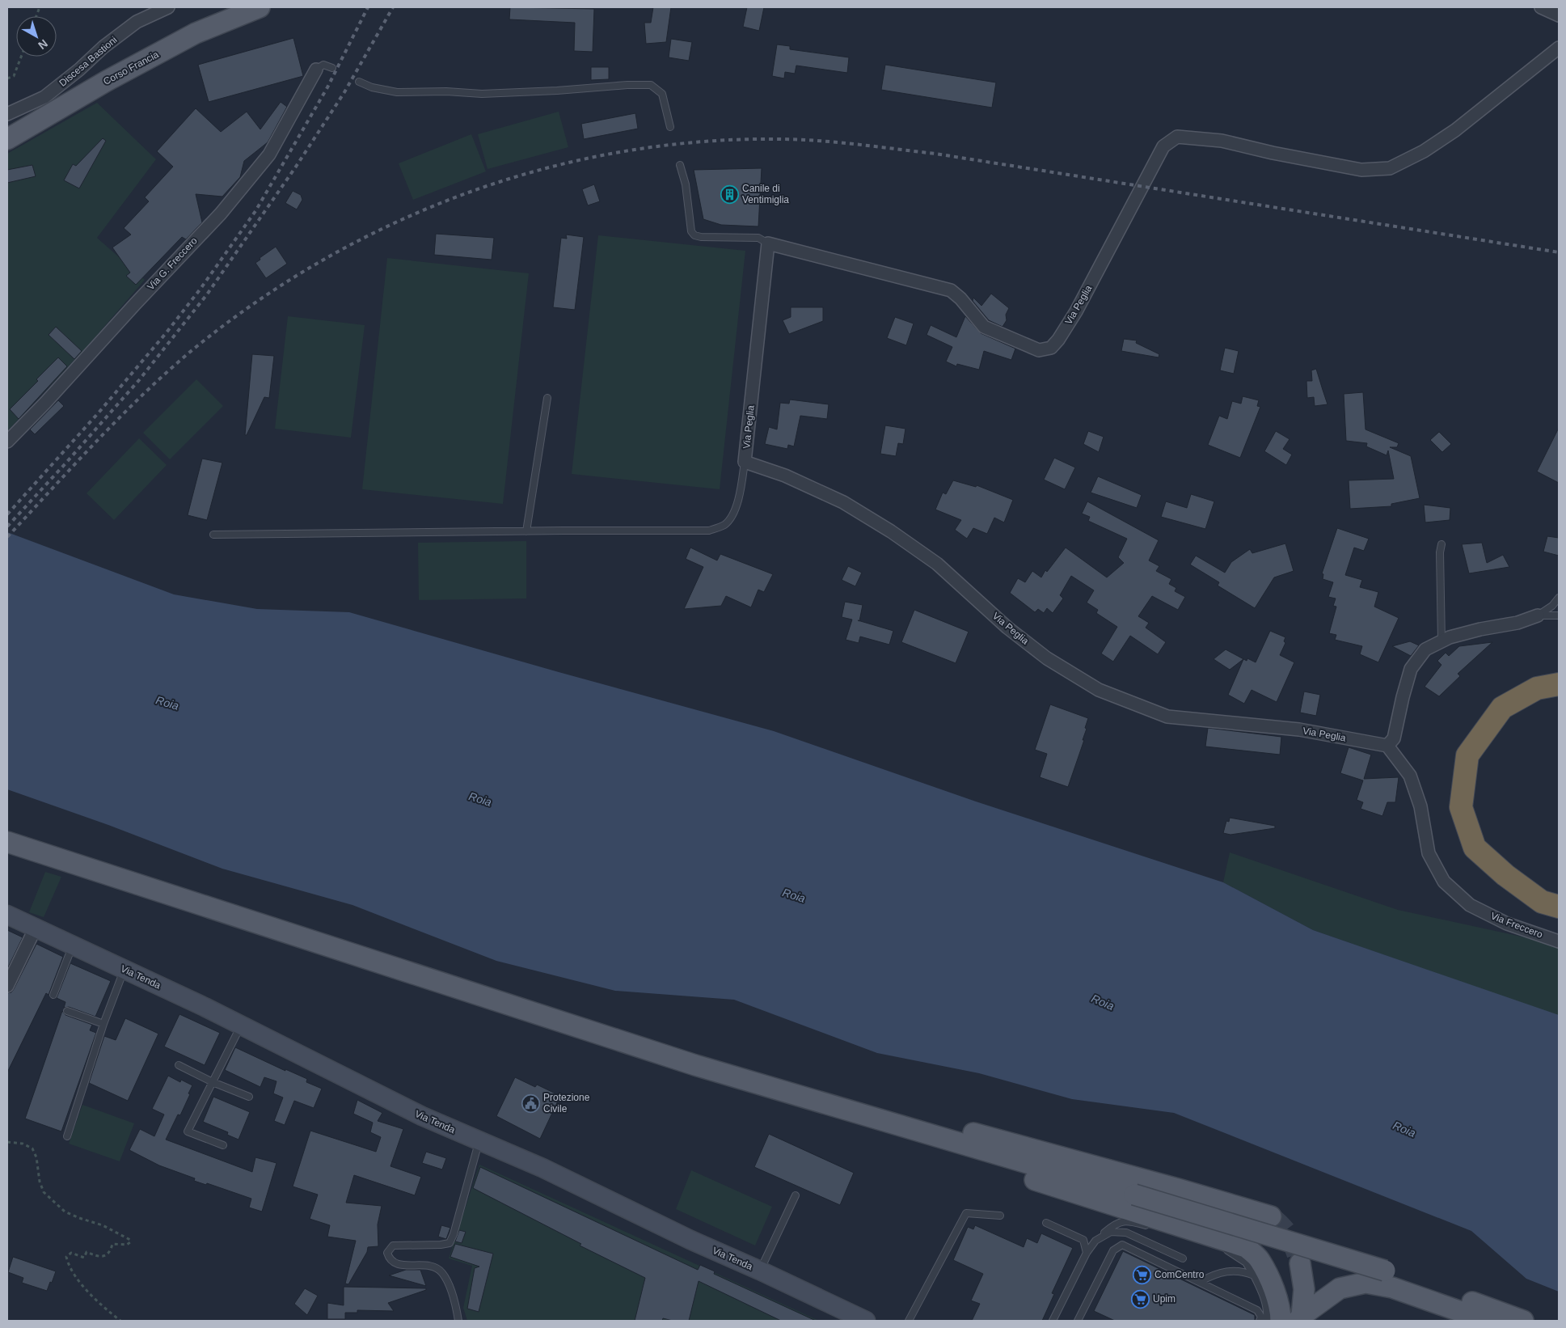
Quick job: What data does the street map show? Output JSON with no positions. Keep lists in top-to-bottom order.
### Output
{
  "streets": {
    "main road": ["Corso Francia", "Via Tenda"],
    "street": [
      "Discesa Bastioni",
      "Via G. Freccero",
      "Via Peglia",
      "Via Freccero"
    ]
  },
  "crossings": [
    ["Via Peglia", "Via Freccero"]
  ],
  "water": ["Roia"],
  "places": {
    "building": ["Canile di Ventimiglia"],
    "public building": ["Protezione Civile"],
    "supermarket": ["ComCentro", "Upim"]
  },
  "north": "bottom right"
}
